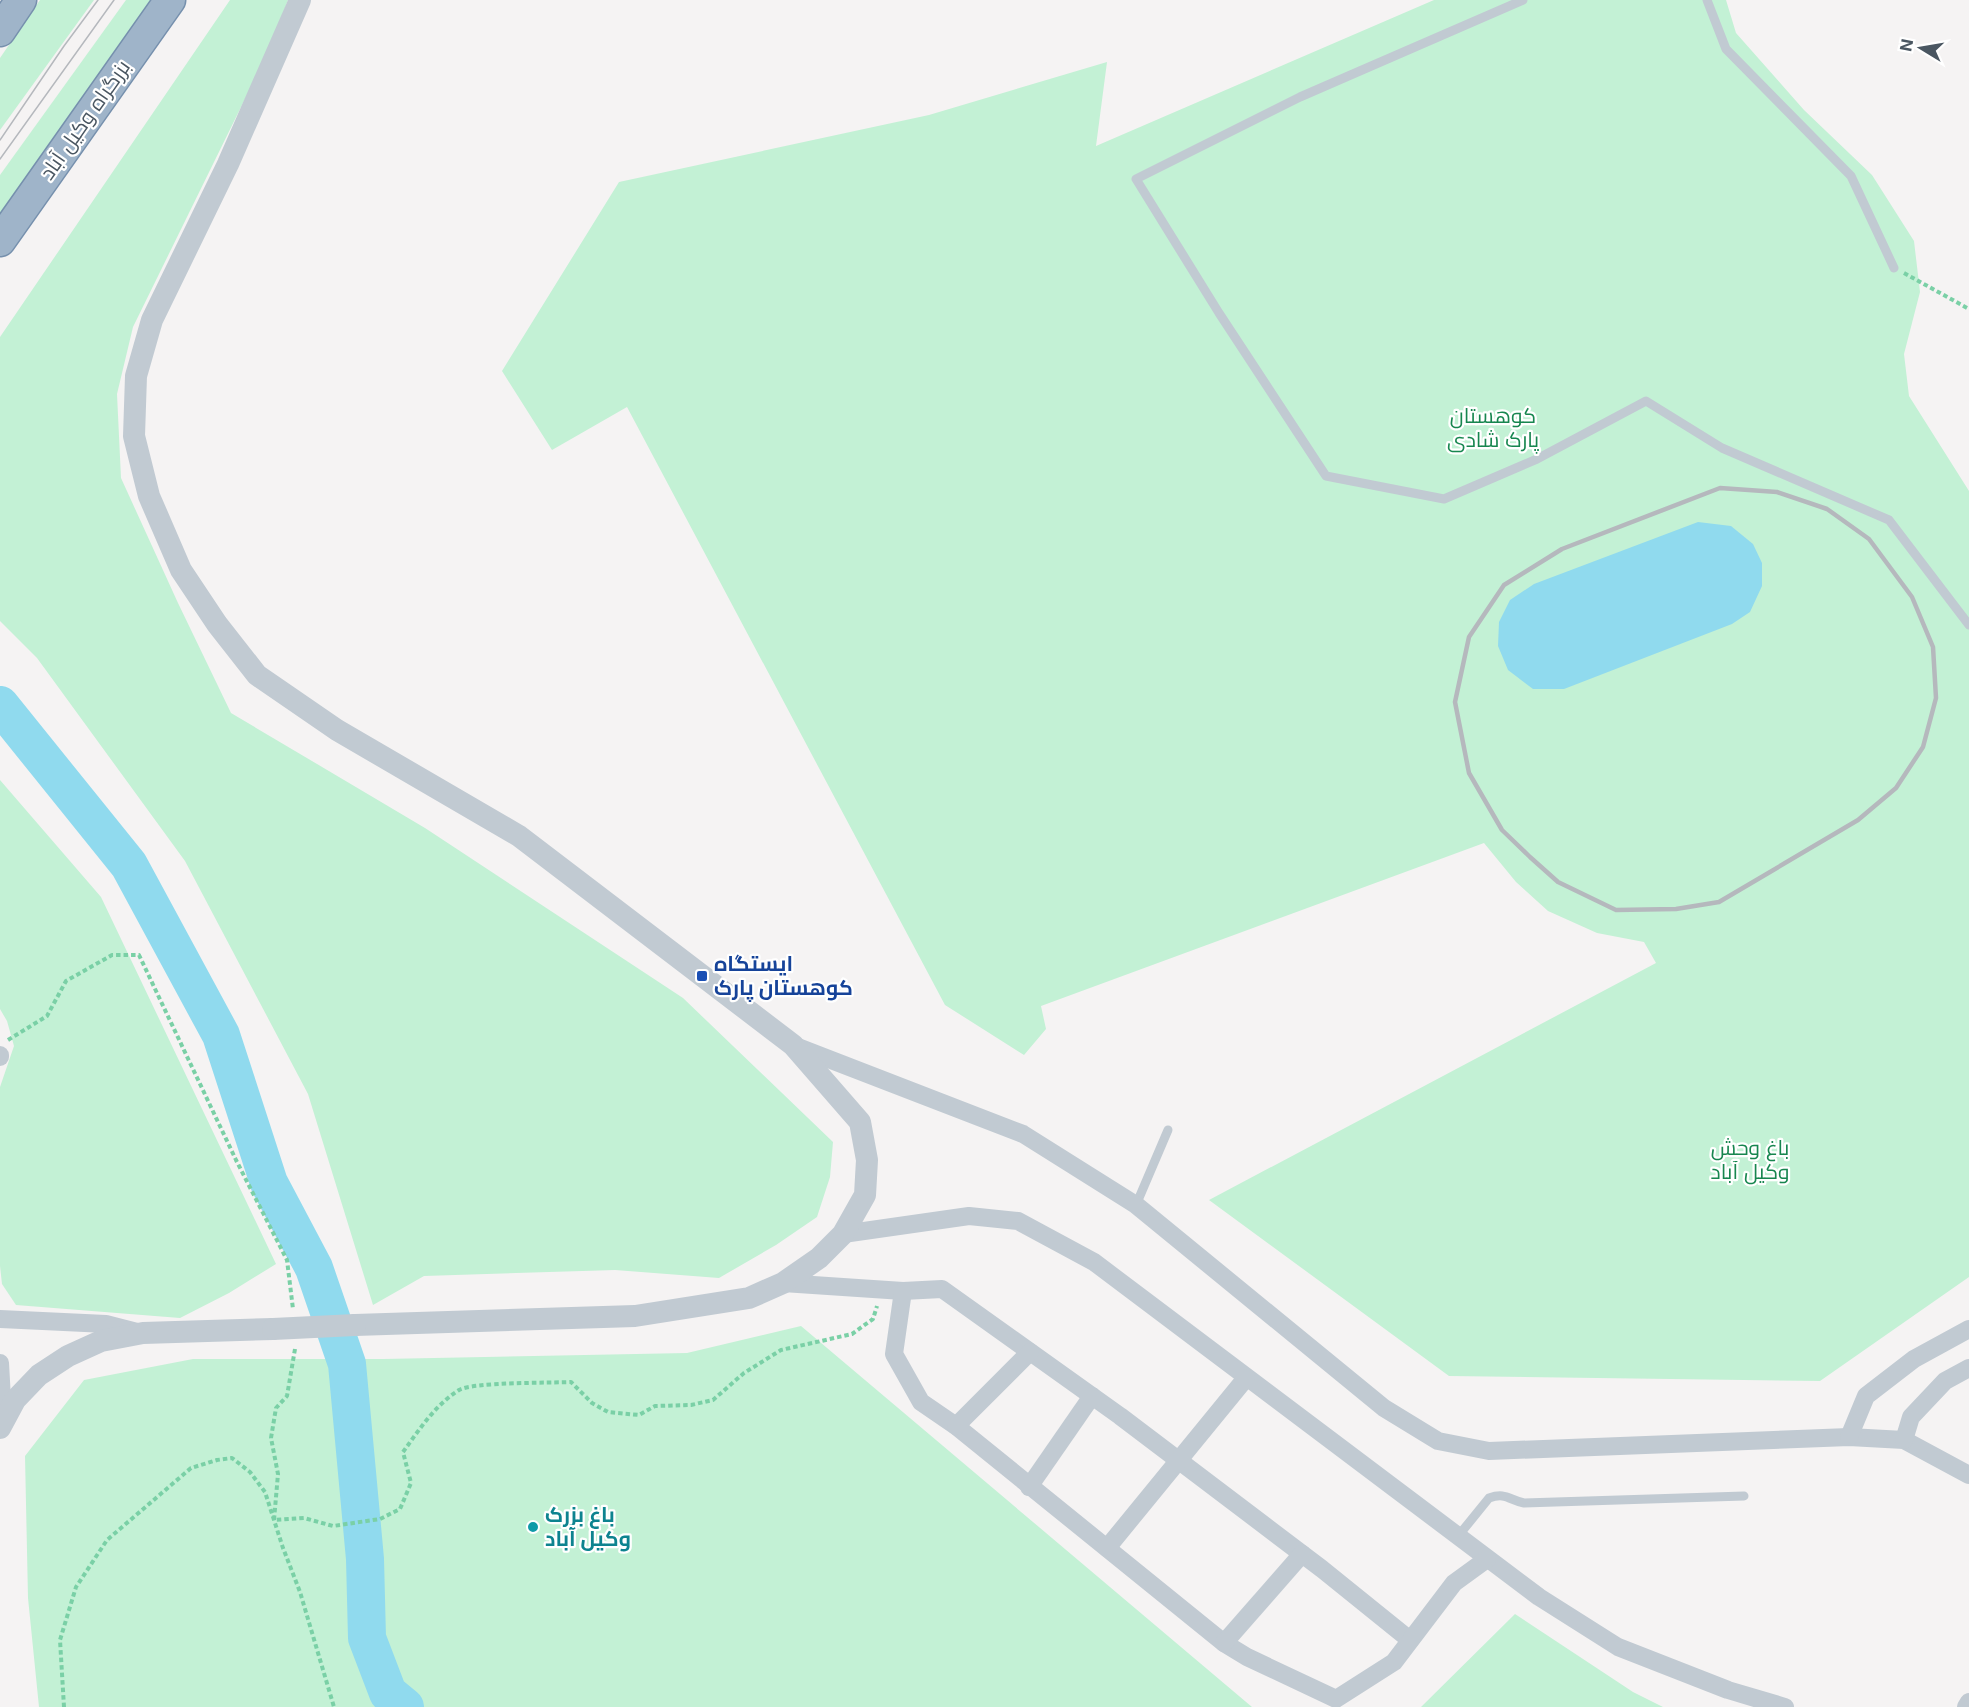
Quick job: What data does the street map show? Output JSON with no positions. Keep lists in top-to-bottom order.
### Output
{
  "streets": {
    "highway": ["بزرگراه وکیل آباد"]
  },
  "parks": ["کوهستان پارک شادی", "باغ وحش وکیل آباد"],
  "places": {
    "transit": ["ایستگاه کوهستان پارک"],
    "other": ["باغ بزرک وکیل آباد"]
  },
  "north": "left"
}
